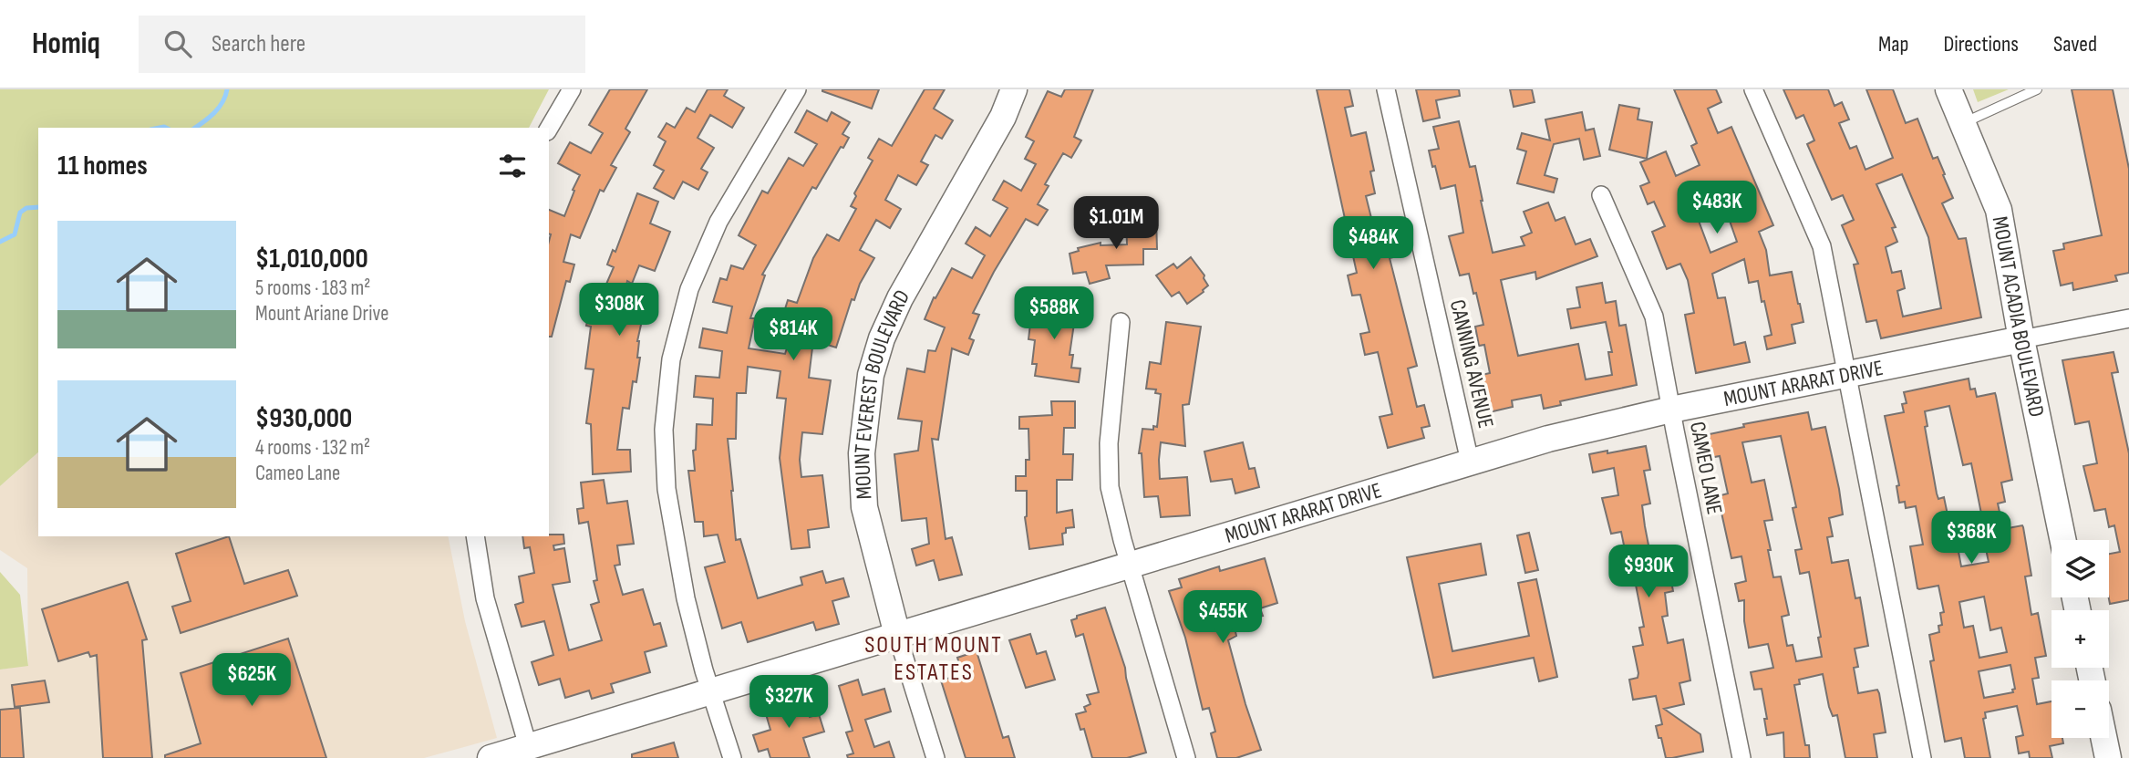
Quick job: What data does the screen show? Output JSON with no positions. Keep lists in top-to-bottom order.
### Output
{
  "streets": {
    "street": [
      "MOUNT ACADIA BOULEVARD",
      "CANNING AVENUE",
      "MOUNT ARARAT DRIVE",
      "MOUNT EVEREST BOULEVARD",
      "CAMEO LANE"
    ]
  },
  "crossings": [
    ["MOUNT ACADIA BOULEVARD", "MOUNT ARARAT DRIVE"],
    ["CANNING AVENUE", "MOUNT ARARAT DRIVE"],
    ["MOUNT ARARAT DRIVE", "MOUNT EVEREST BOULEVARD"],
    ["MOUNT ARARAT DRIVE", "CAMEO LANE"]
  ],
  "districts": ["SOUTH MOUNT ESTATES"],
  "page": {
    "header": "Homiq",
    "search": "Search here",
    "nav": ["Map", "Directions", "Saved"],
    "heading": "11 homes",
    "price": [
      "$483K",
      "$1.01M",
      "$484K",
      "$308K",
      "$588K",
      "$814K",
      "$368K",
      "$930K",
      "$455K",
      "$625K",
      "$327K"
    ],
    "list": [
      {
        "name": "$1,010,000",
        "note": "5 rooms · 183 m² · Mount Ariane Drive"
      },
      {
        "name": "$930,000",
        "note": "4 rooms · 132 m² · Cameo Lane"
      }
    ],
    "map_buttons": ["+", "−"]
  }
}
